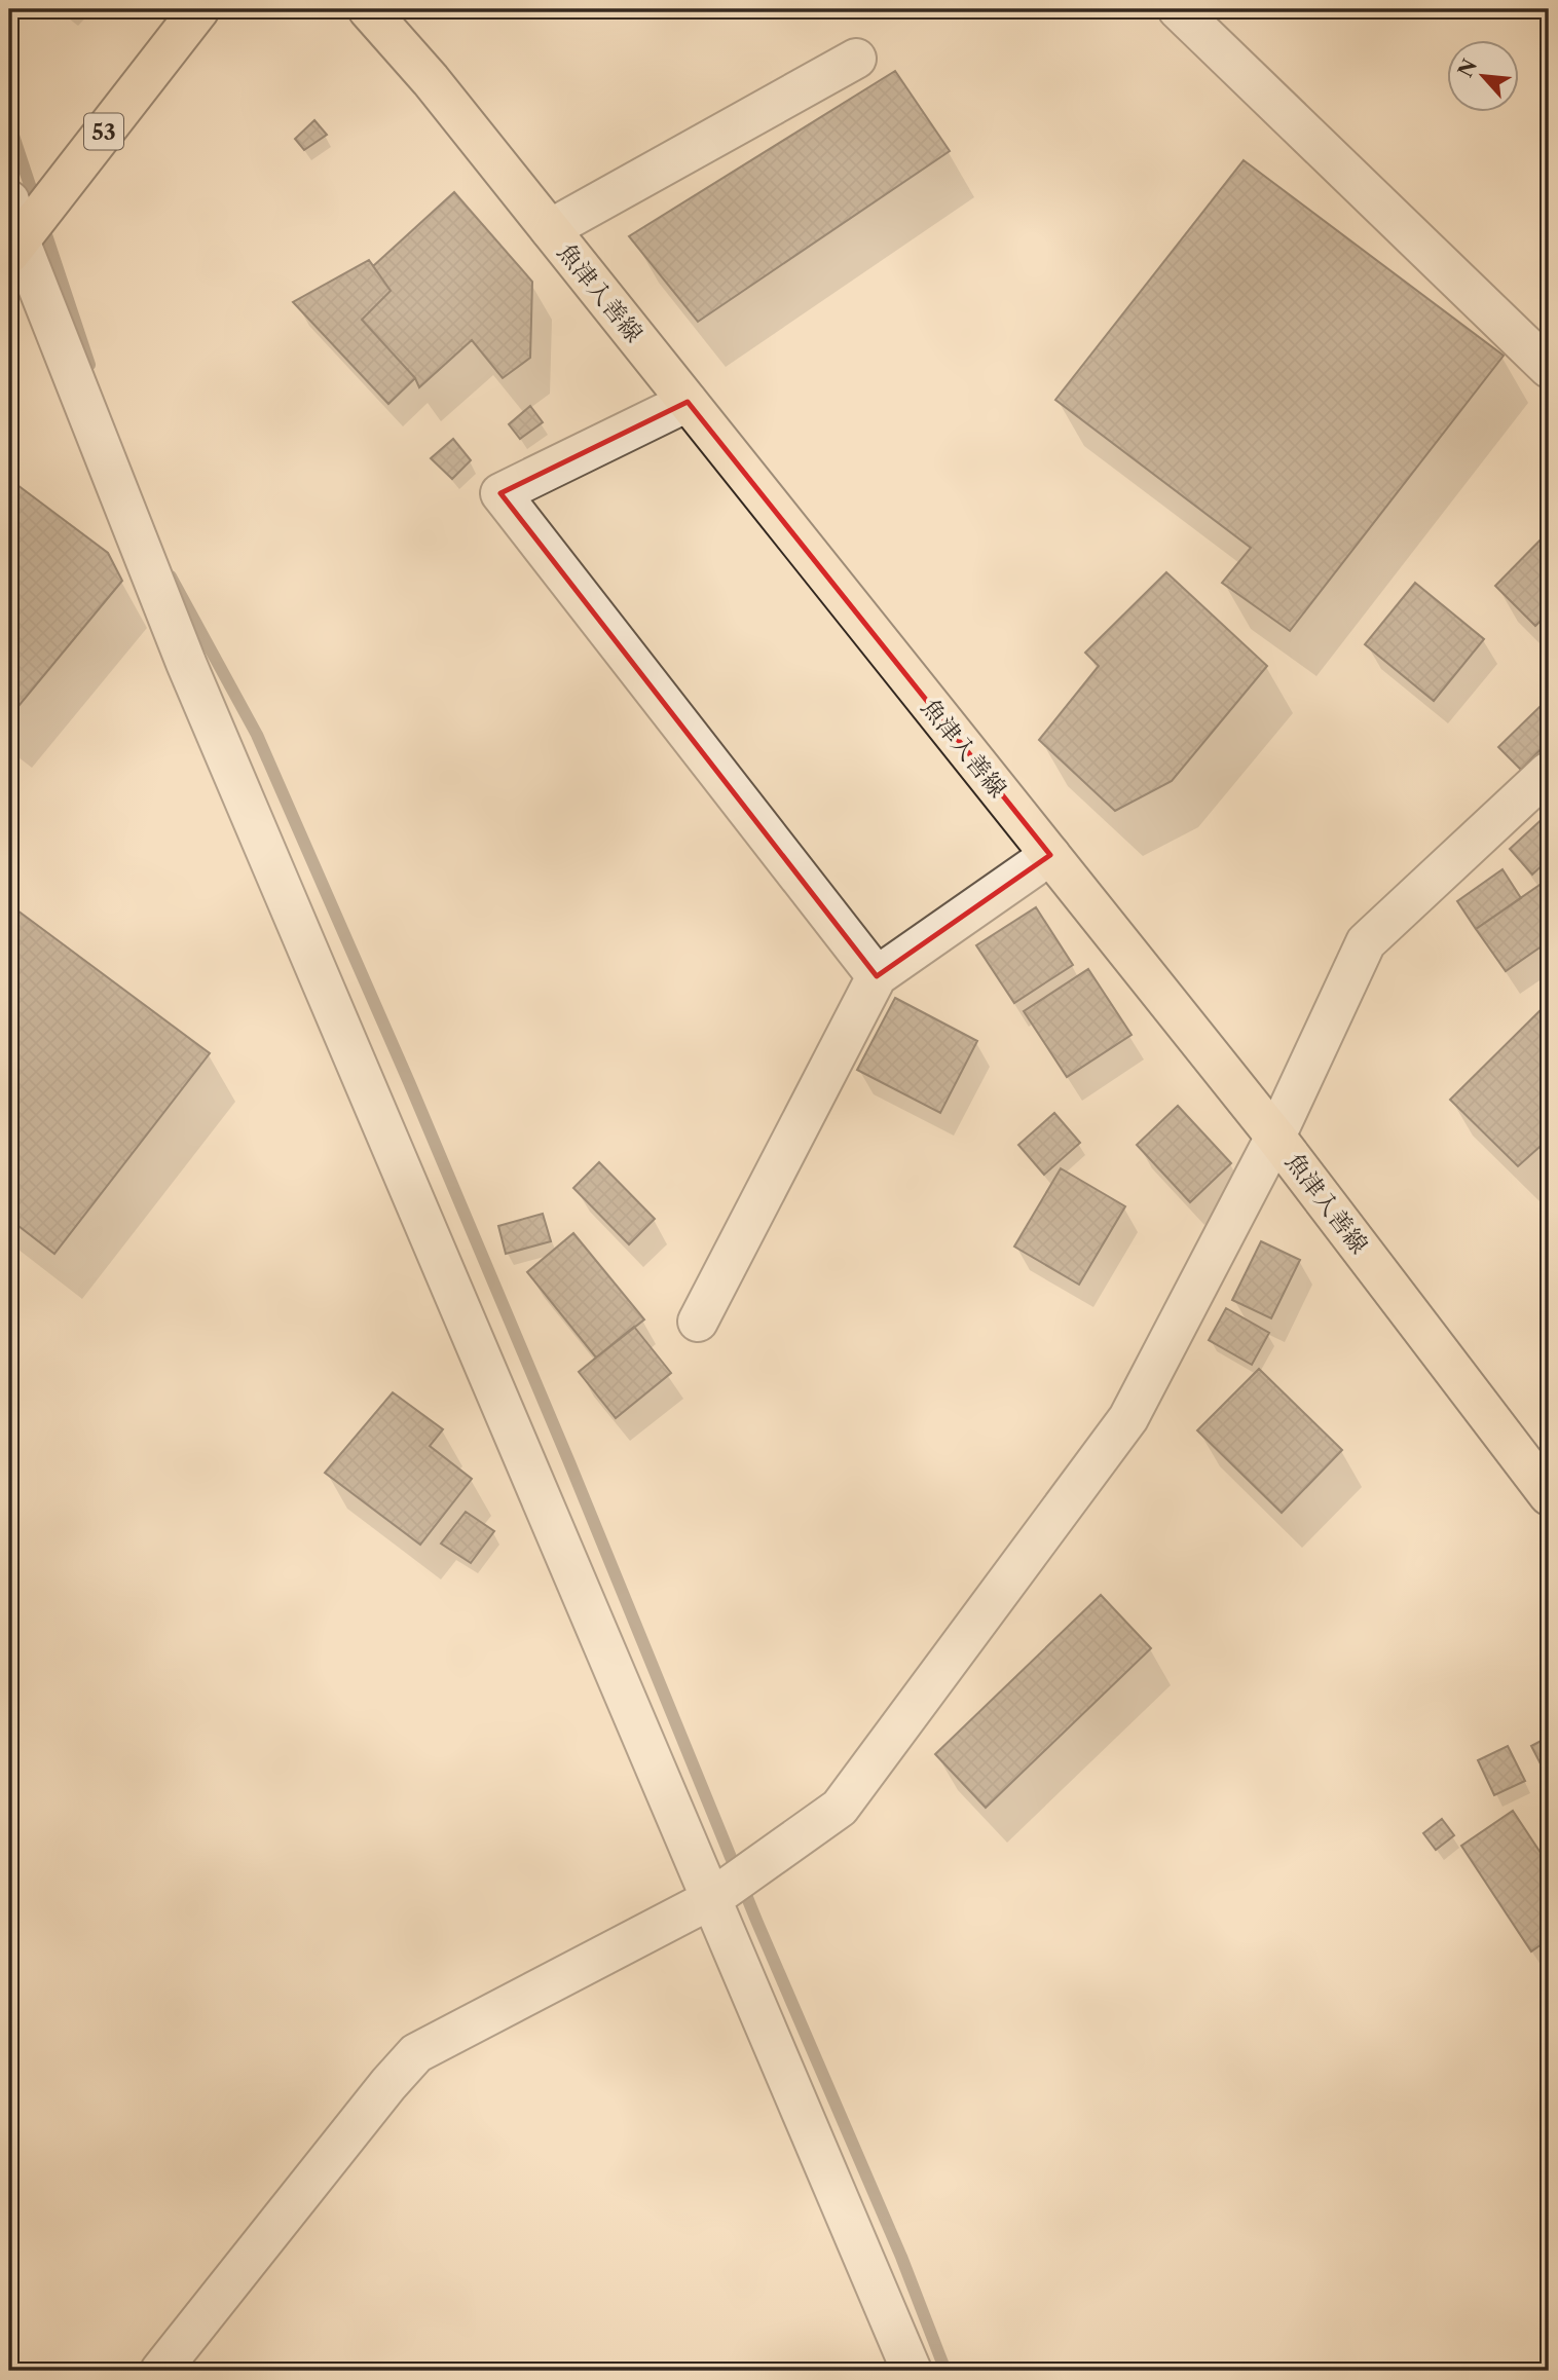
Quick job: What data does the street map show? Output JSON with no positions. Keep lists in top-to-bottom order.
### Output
{
  "streets": {
    "main road": ["53", "魚津入善線"]
  },
  "north": "top left"
}
